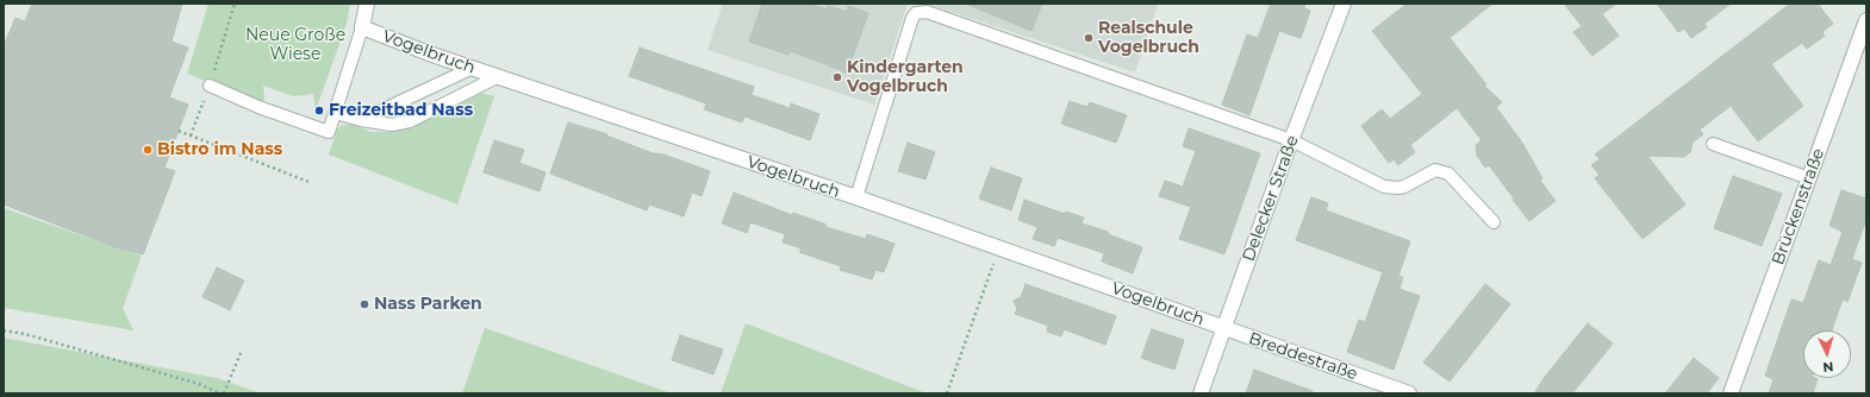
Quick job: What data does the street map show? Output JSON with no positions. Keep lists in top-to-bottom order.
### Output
{
  "streets": {
    "street": [
      "Vogelbruch",
      "Delecker Straße",
      "Brückenstraße",
      "Breddestraße"
    ]
  },
  "crossings": [
    ["Vogelbruch", "Delecker Straße"],
    ["Vogelbruch", "Breddestraße"],
    ["Delecker Straße", "Breddestraße"]
  ],
  "parks": ["Neue Große Wiese"],
  "places": [
    "Realschule Vogelbruch",
    "Kindergarten Vogelbruch",
    "Freizeitbad Nass",
    "Bistro im Nass",
    "Nass Parken"
  ],
  "north": "bottom"
}
